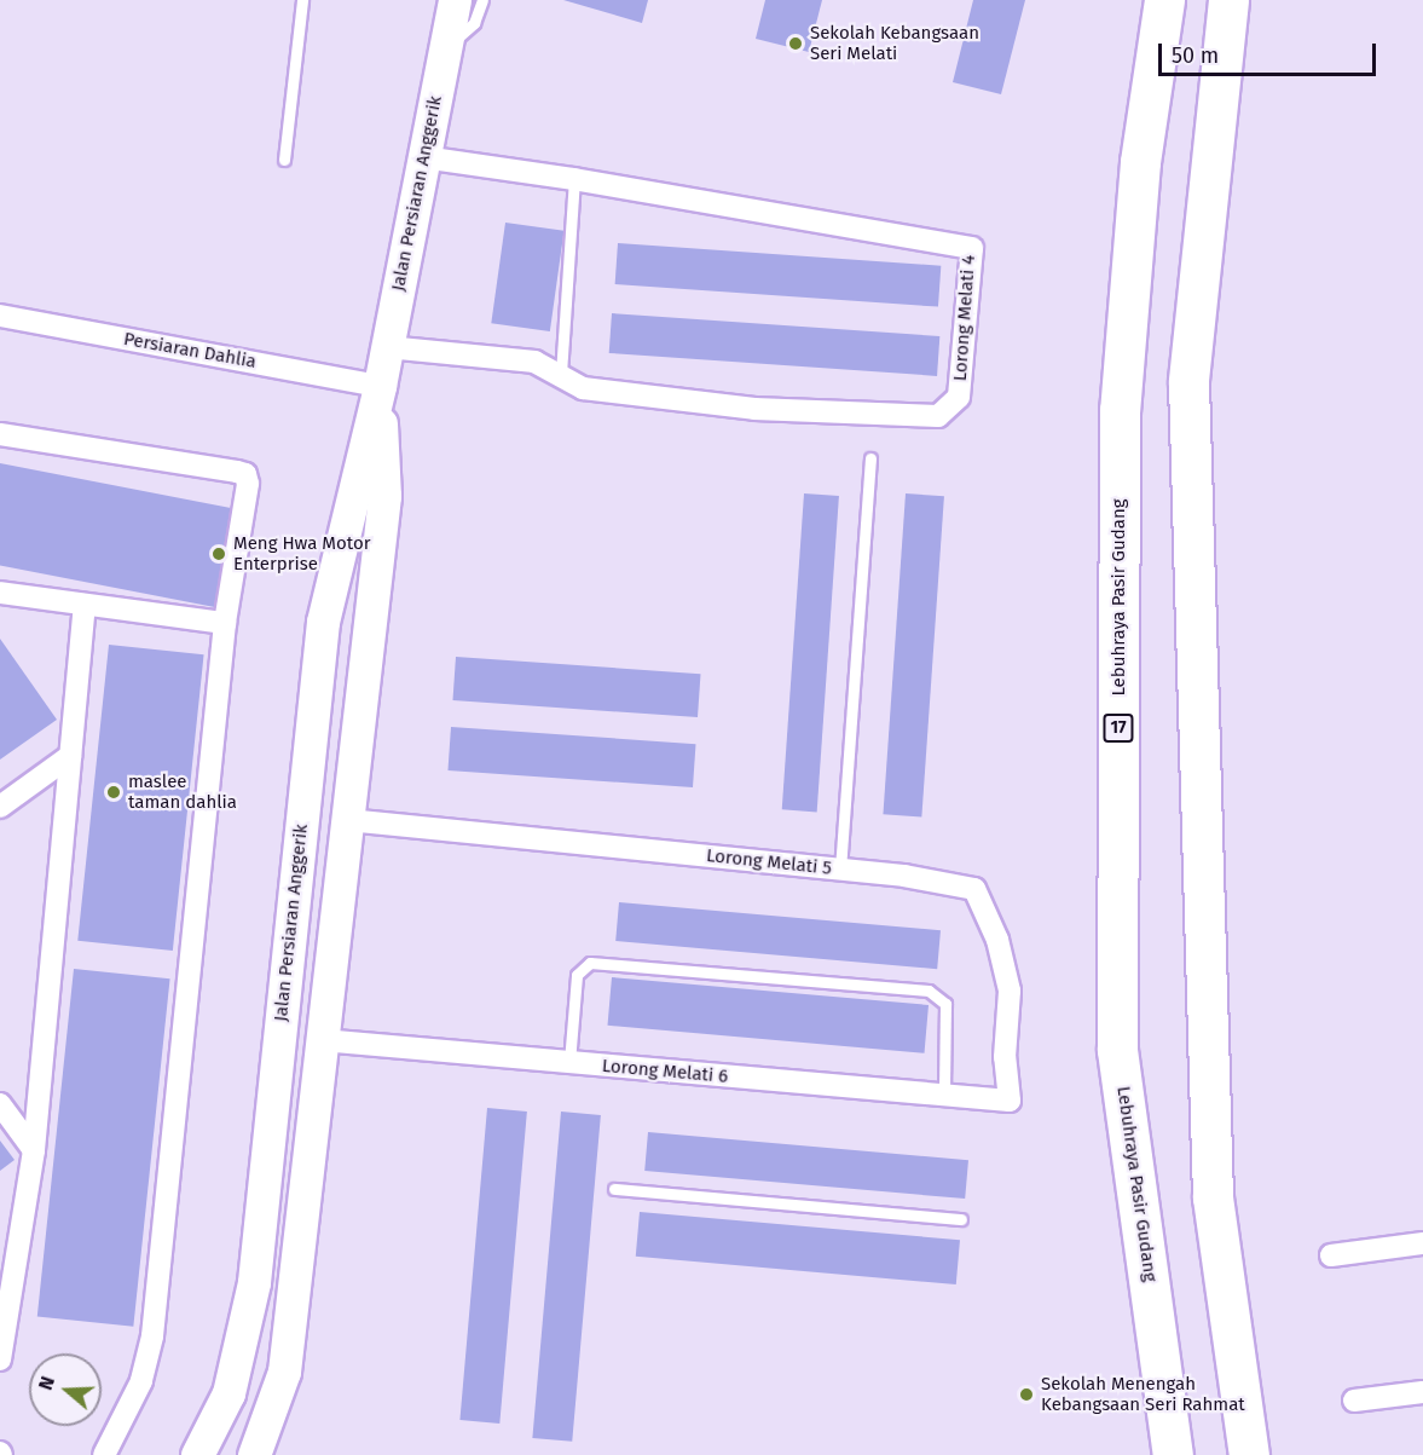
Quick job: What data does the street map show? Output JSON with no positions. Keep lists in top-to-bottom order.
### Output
{
  "streets": {
    "highway": ["Lebuhraya Pasir Gudang", "17"],
    "street": [
      "Jalan Persiaran Anggerik",
      "Lorong Melati 4",
      "Persiaran Dahlia",
      "Lorong Melati 5",
      "Lorong Melati 6"
    ]
  },
  "crossings": [
    ["Jalan Persiaran Anggerik", "Lorong Melati 4"],
    ["Jalan Persiaran Anggerik", "Persiaran Dahlia"],
    ["Jalan Persiaran Anggerik", "Lorong Melati 5"],
    ["Jalan Persiaran Anggerik", "Lorong Melati 6"],
    ["Lorong Melati 5", "Lorong Melati 6"]
  ],
  "places": [
    "Sekolah Kebangsaan Seri Melati",
    "Meng Hwa Motor Enterprise",
    "maslee taman dahlia",
    "Sekolah Menengah Kebangsaan Seri Rahmat"
  ],
  "scale_bar": "50 m",
  "north": "left"
}
